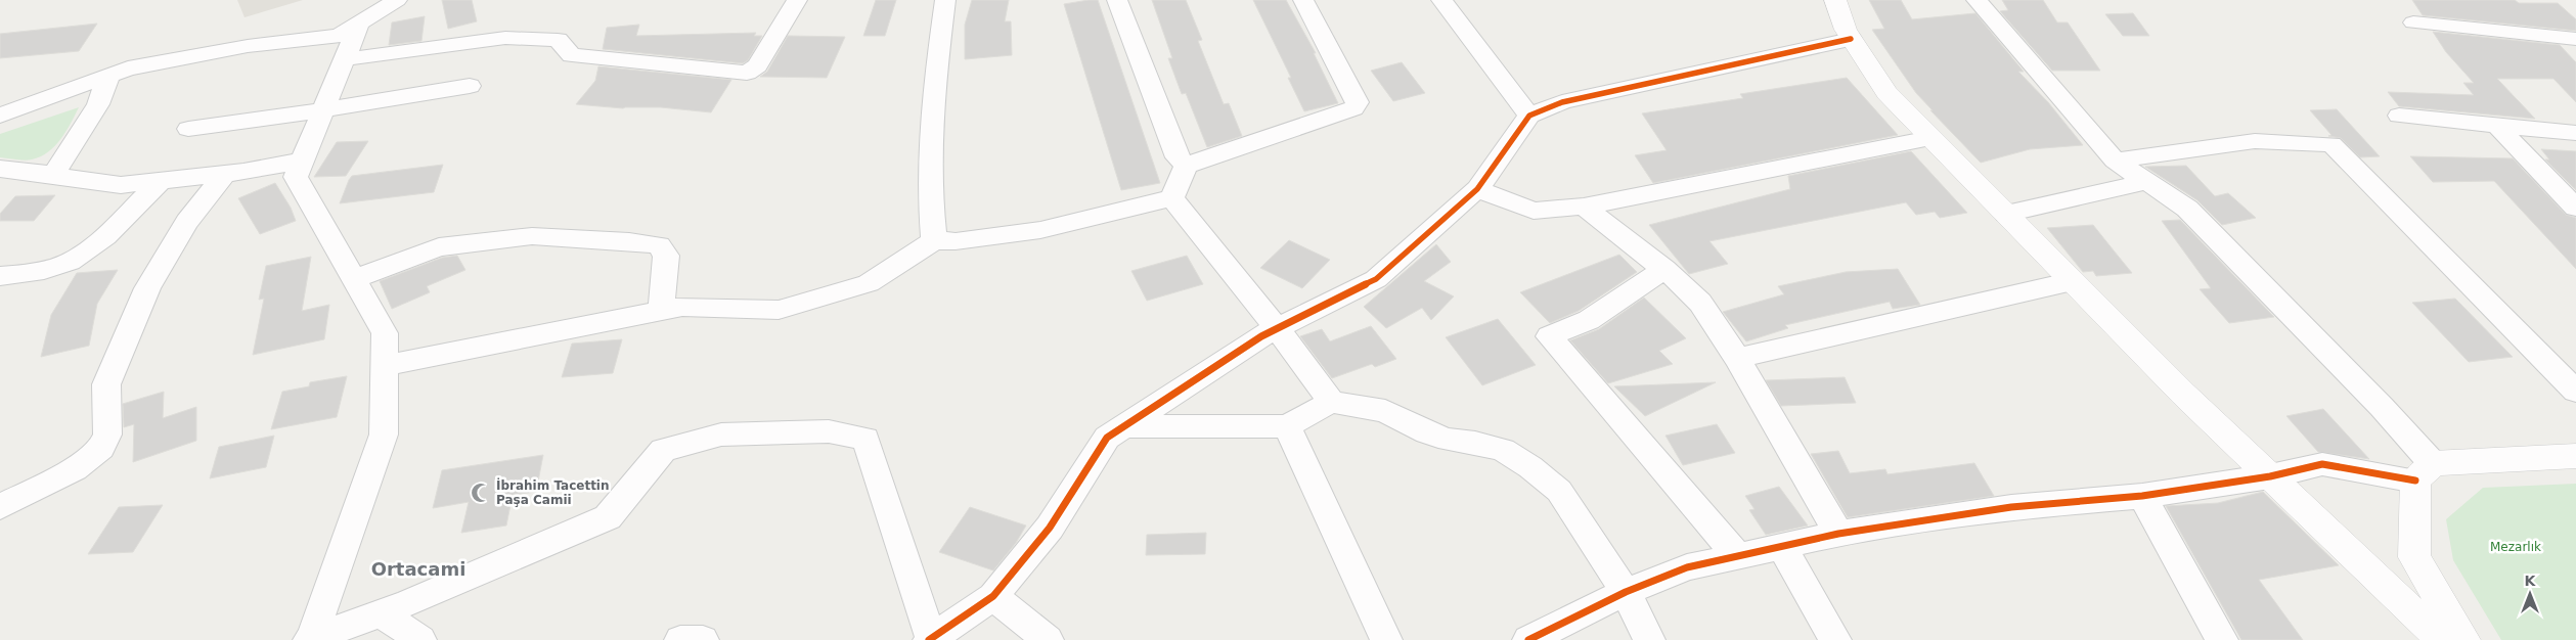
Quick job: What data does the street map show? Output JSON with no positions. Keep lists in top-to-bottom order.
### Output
{
  "districts": ["Ortacami"],
  "parks": ["Mezarlık"],
  "places": {
    "mosque": ["İbrahim Tacettin Paşa Camii"]
  },
  "north": "top"
}
